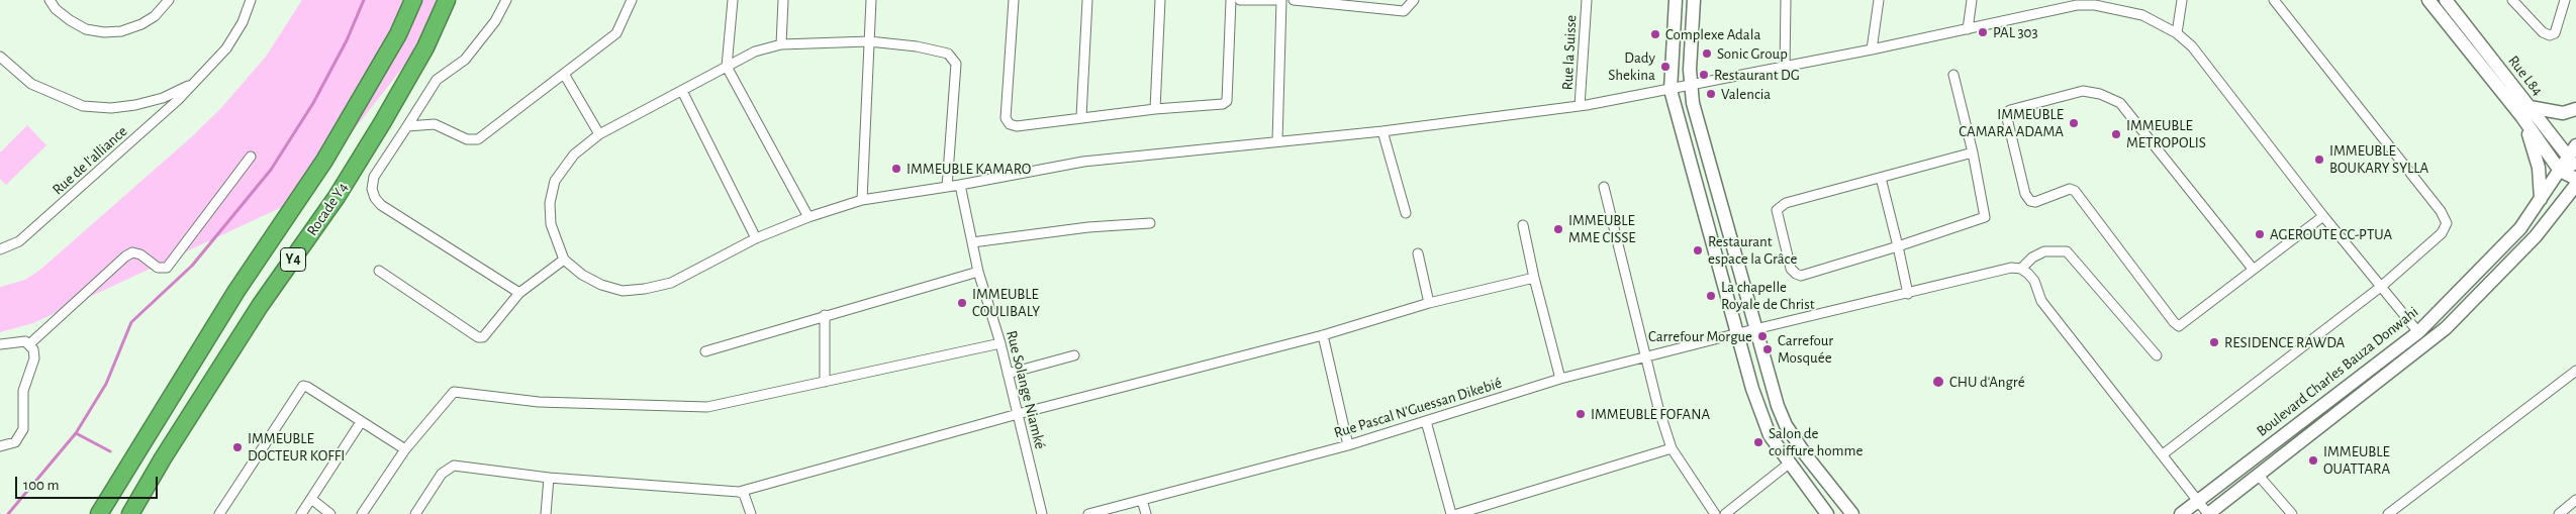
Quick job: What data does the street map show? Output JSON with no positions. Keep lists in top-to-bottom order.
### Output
{
  "streets": {
    "highway": ["Rocade Y4", "Y4"],
    "main road": ["Rue L84", "Boulevard Charles Bauza Donwahi"],
    "street": [
      "Rue la Suisse",
      "Rue de l'alliance",
      "Rue Solange Niamké",
      "Rue Pascal N'Guessan Dikebié"
    ]
  },
  "crossings": [
    ["Rue L84", "Boulevard Charles Bauza Donwahi"]
  ],
  "places": [
    "PAL 303",
    "Complexe Adala",
    "Sonic Group",
    "Dady Shekina",
    "Restaurant DG",
    "Valencia",
    "IMMEUBLE CAMARA ADAMA",
    "IMMEUBLE METROPOLIS",
    "IMMEUBLE BOUKARY SYLLA",
    "IMMEUBLE KAMARO",
    "IMMEUBLE MME CISSE",
    "AGEROUTE CC-PTUA",
    "Restaurant espace la Grâce",
    "La chapelle Royale de Christ",
    "IMMEUBLE COULIBALY",
    "Carrefour Morgue",
    "RESIDENCE RAWDA",
    "Carrefour Mosquée",
    "CHU d'Angré",
    "IMMEUBLE FOFANA",
    "Salon de coiffure homme",
    "IMMEUBLE DOCTEUR KOFFI",
    "IMMEUBLE OUATTARA"
  ],
  "scale_bar": "100 m"
}
